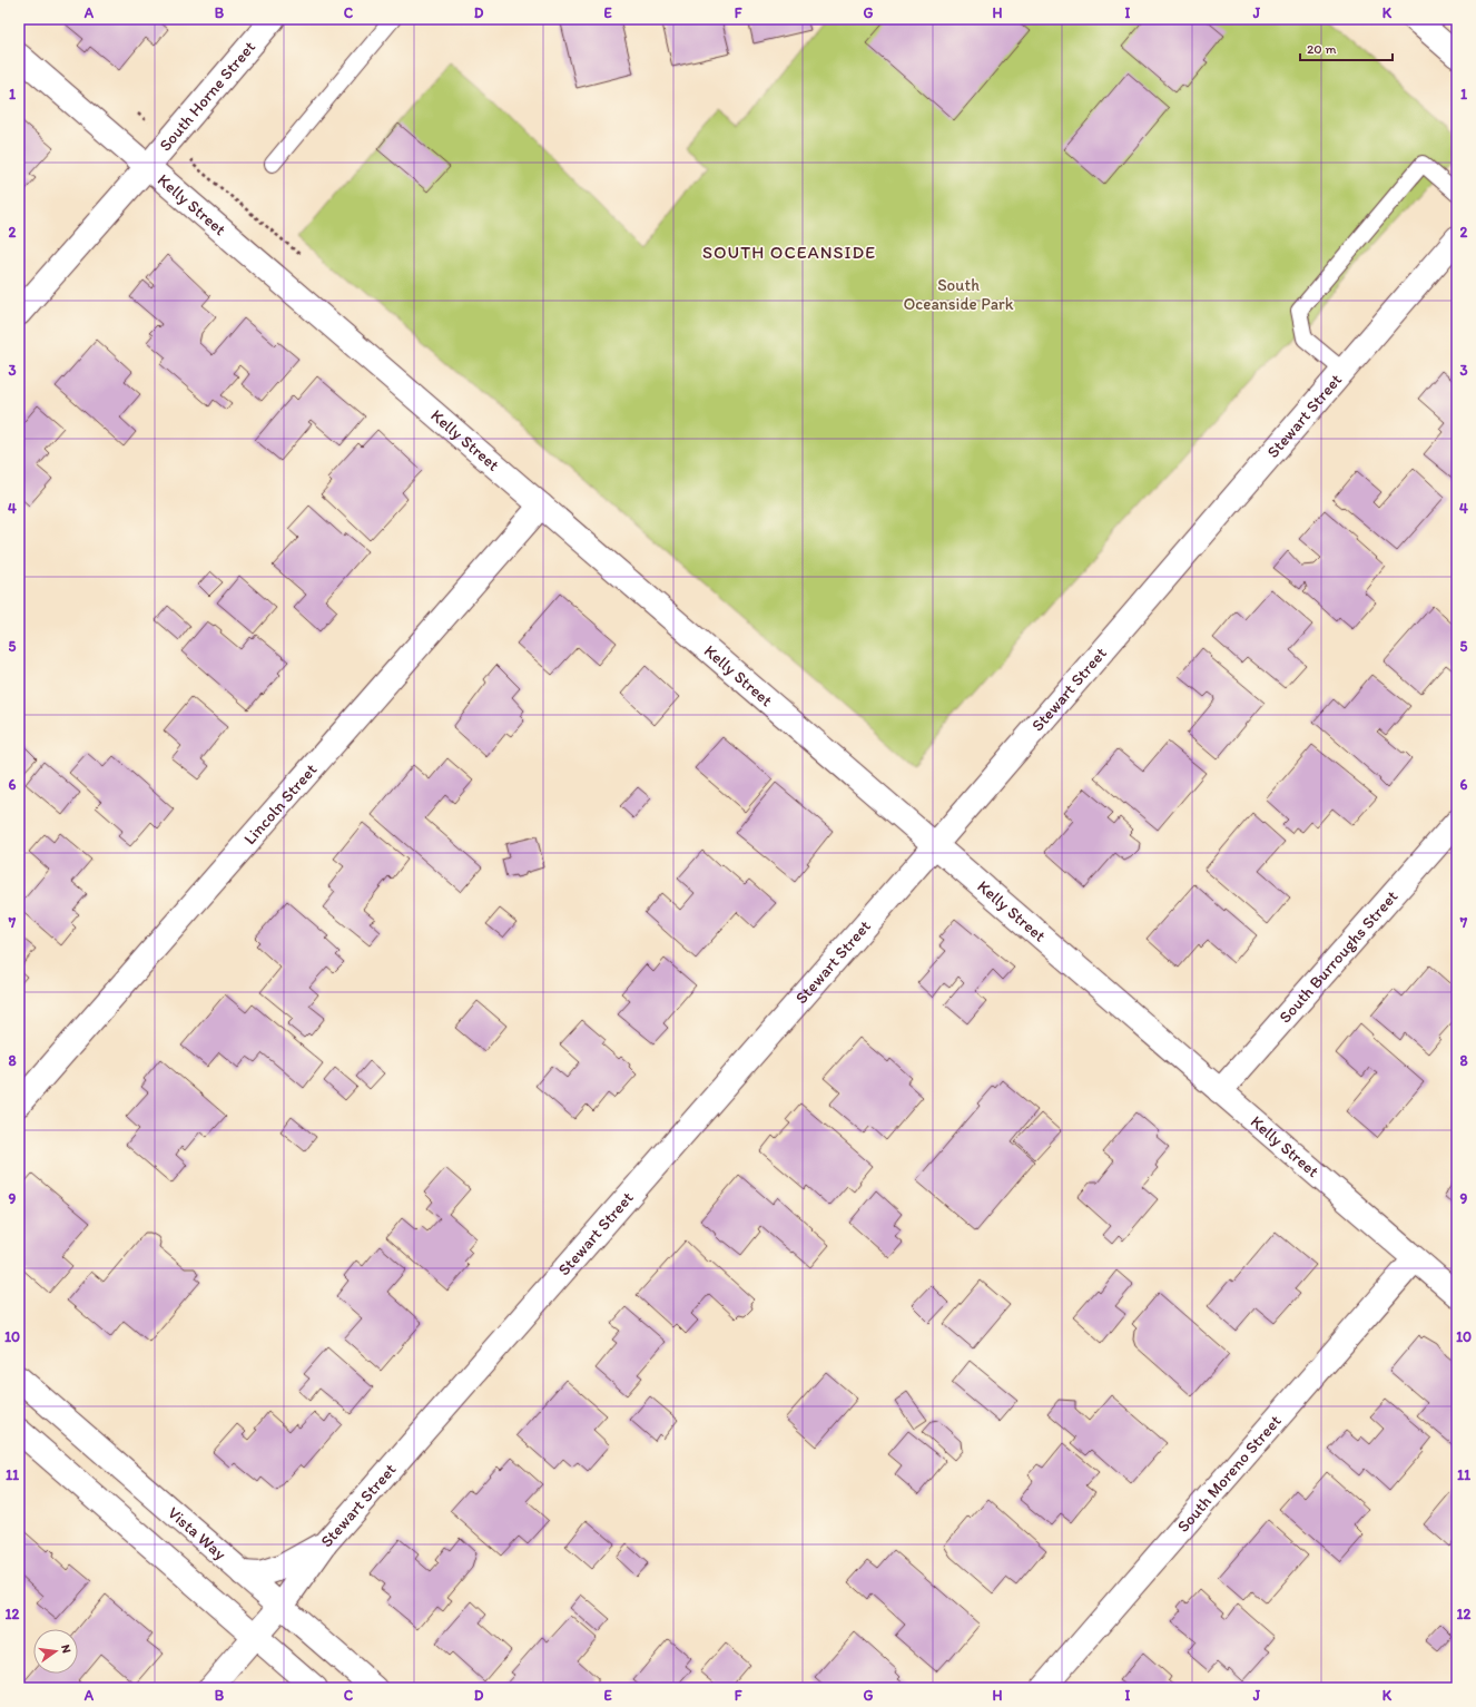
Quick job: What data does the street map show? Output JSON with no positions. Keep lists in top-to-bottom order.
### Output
{
  "streets": {
    "street": [
      "South Horne Street",
      "Kelly Street",
      "Stewart Street",
      "Lincoln Street",
      "South Burroughs Street",
      "South Moreno Street",
      "Vista Way"
    ]
  },
  "crossings": [
    ["South Horne Street", "Kelly Street"],
    ["Kelly Street", "Stewart Street"],
    ["Kelly Street", "Lincoln Street"],
    ["Kelly Street", "South Burroughs Street"],
    ["Kelly Street", "South Moreno Street"],
    ["Stewart Street", "Vista Way"]
  ],
  "districts": ["SOUTH OCEANSIDE"],
  "parks": ["South Oceanside Park"],
  "scale_bar": "20 m",
  "north": "right",
  "grid": {
    "columns": [
      "A",
      "B",
      "C",
      "D",
      "E",
      "F",
      "G",
      "H",
      "I",
      "J",
      "K"
    ],
    "rows": [
      "1",
      "2",
      "3",
      "4",
      "5",
      "6",
      "7",
      "8",
      "9",
      "10",
      "11",
      "12"
    ]
  }
}
